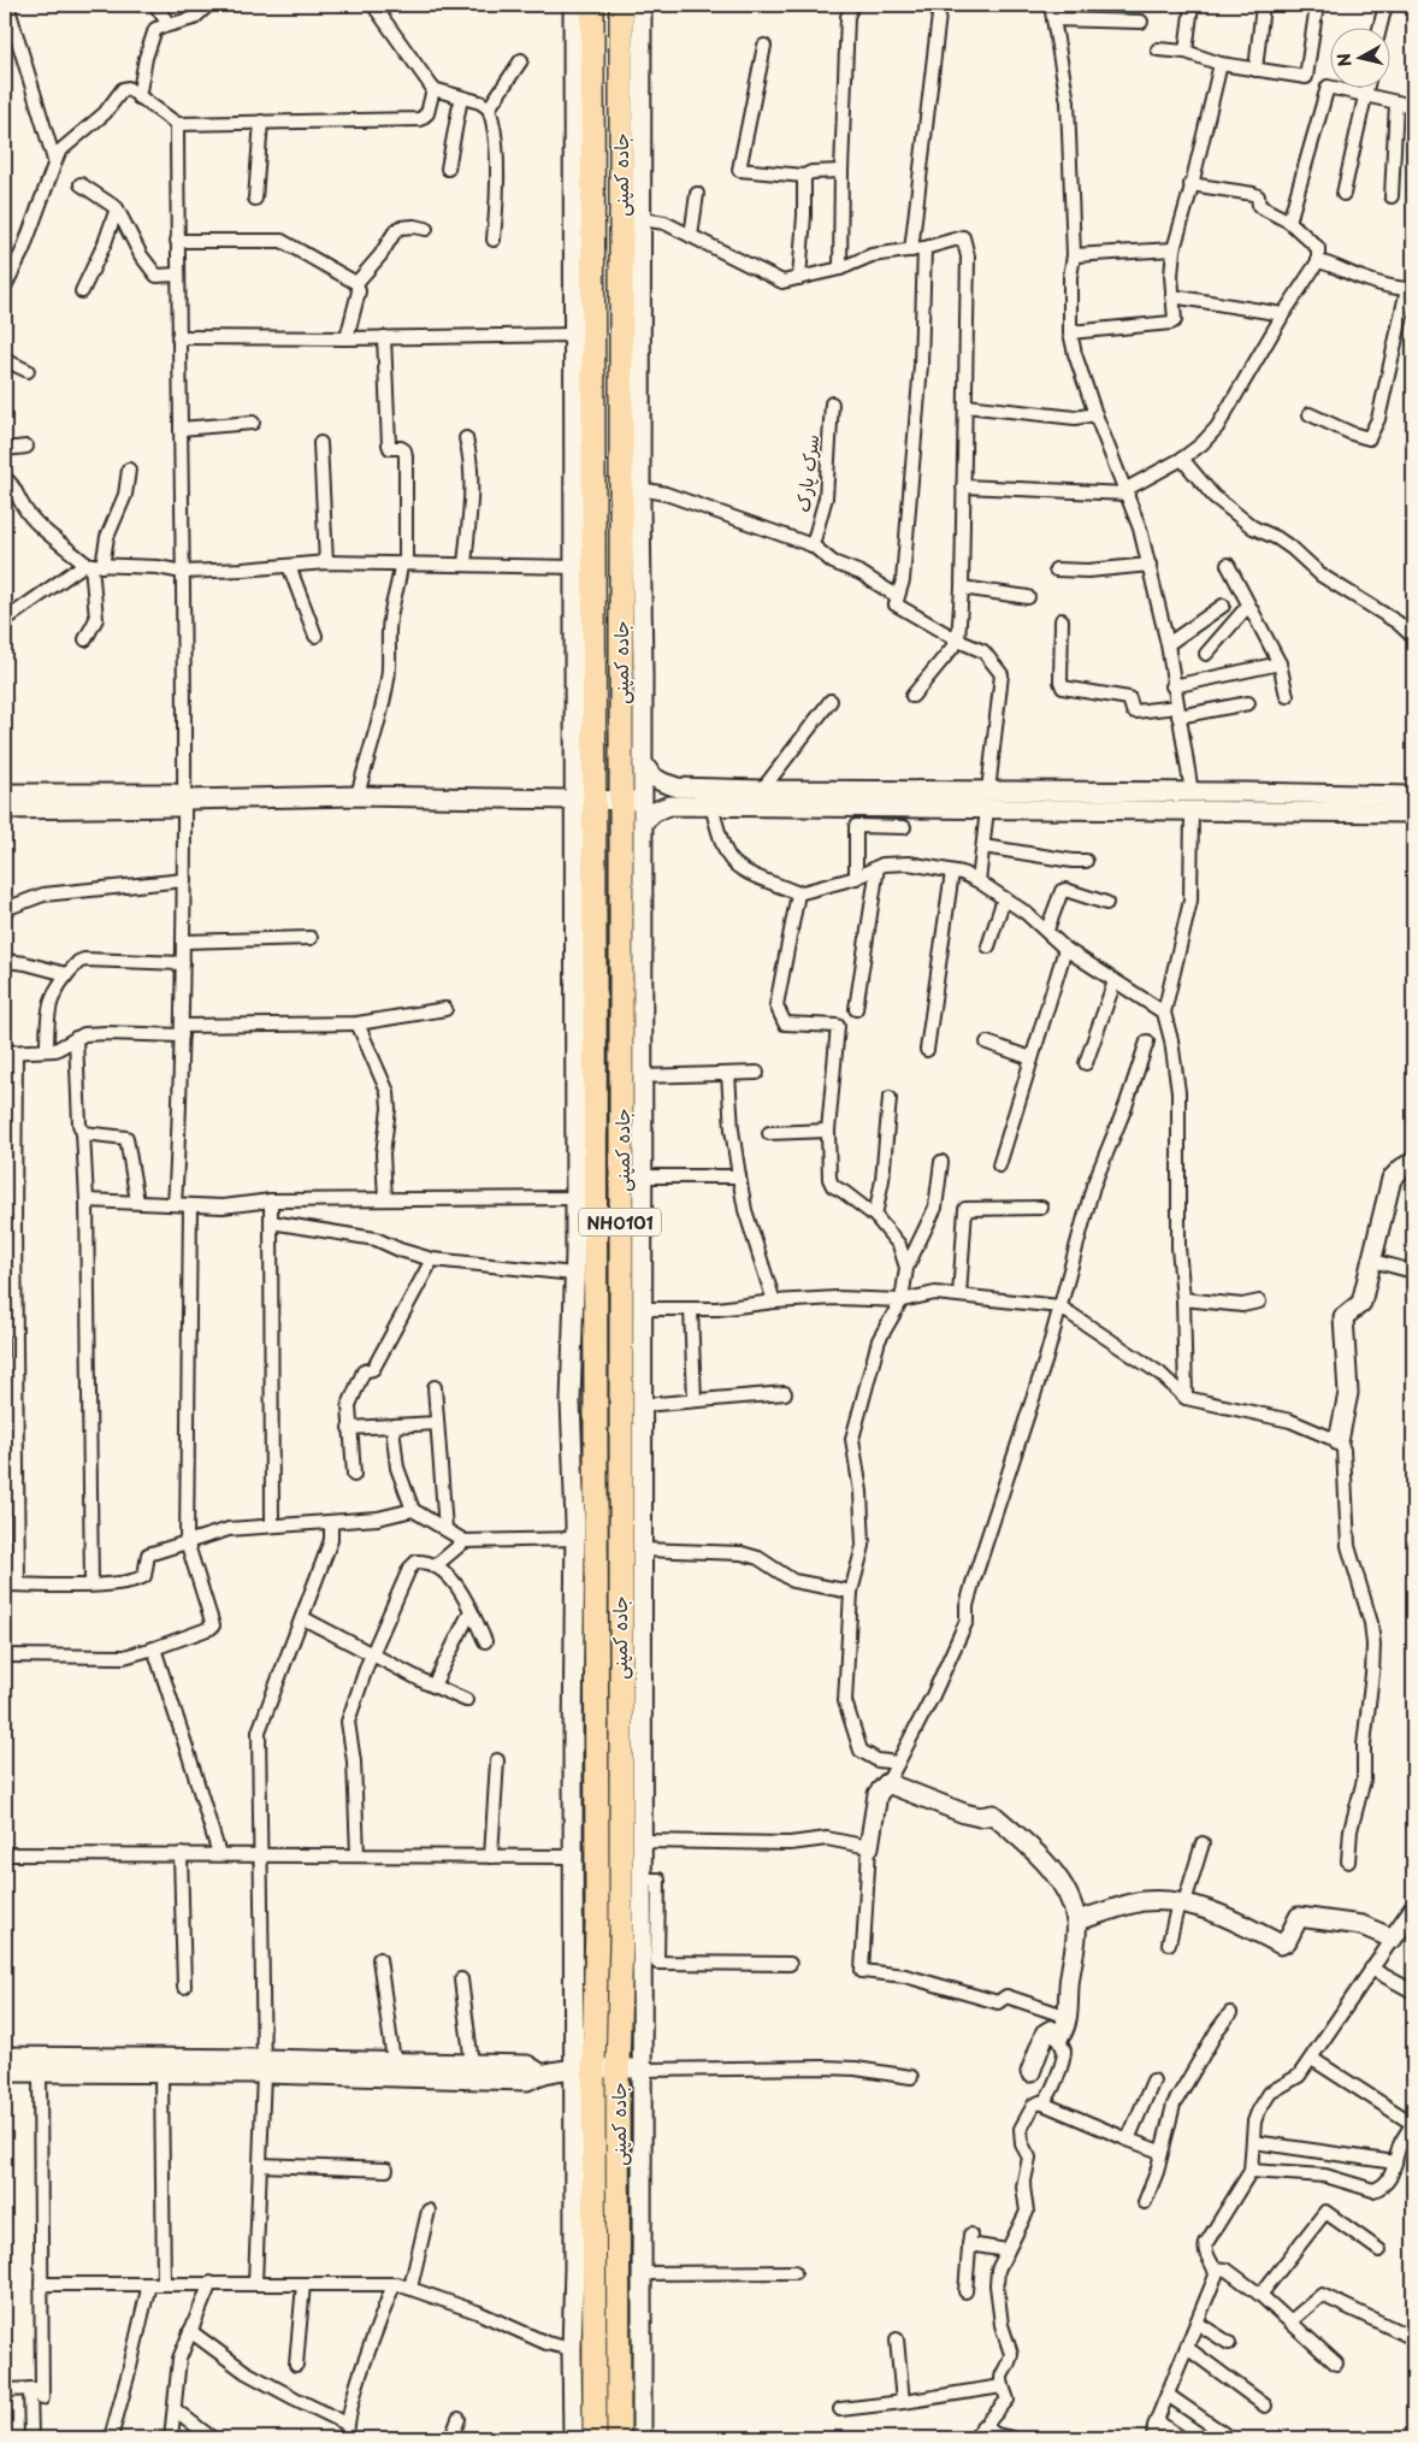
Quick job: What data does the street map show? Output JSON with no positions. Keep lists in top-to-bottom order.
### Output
{
  "streets": {
    "highway": ["جاده کمپنی", "NH0101"],
    "street": ["سرک پارک"]
  },
  "north": "left"
}
